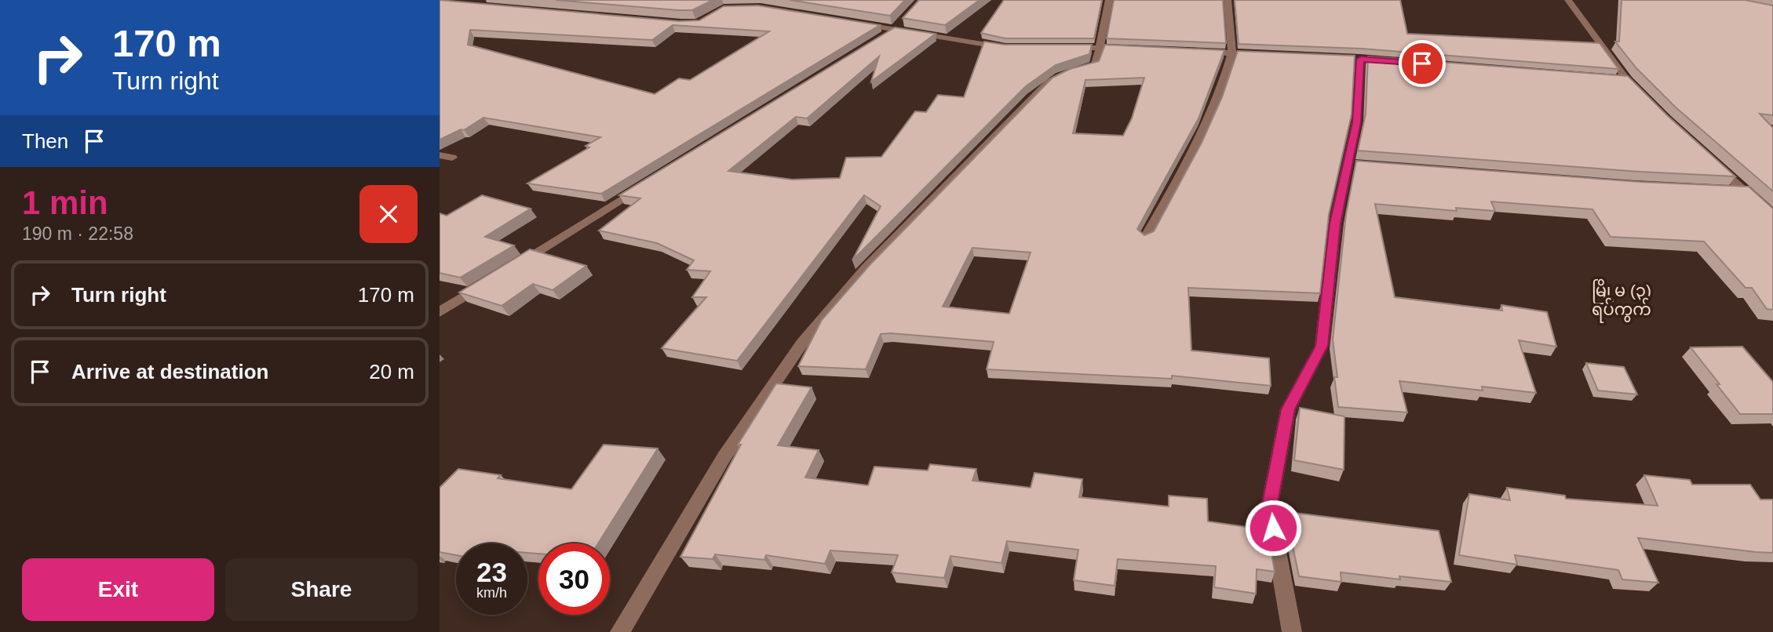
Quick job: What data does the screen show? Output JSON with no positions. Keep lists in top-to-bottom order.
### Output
{
  "districts": ["မြို့မ (၃) ရပ်ကွက်"],
  "page": {
    "turn": ["170 m", "Turn right"],
    "then": "Then",
    "heading": ["1 min", "190 m · 22:58"],
    "list": [
      {
        "name": "Turn right",
        "value": "170 m"
      },
      {
        "name": "Arrive at destination",
        "value": "20 m"
      }
    ],
    "speed": "23 km/h",
    "limit": "30",
    "buttons": ["Exit", "Share"]
  }
}
